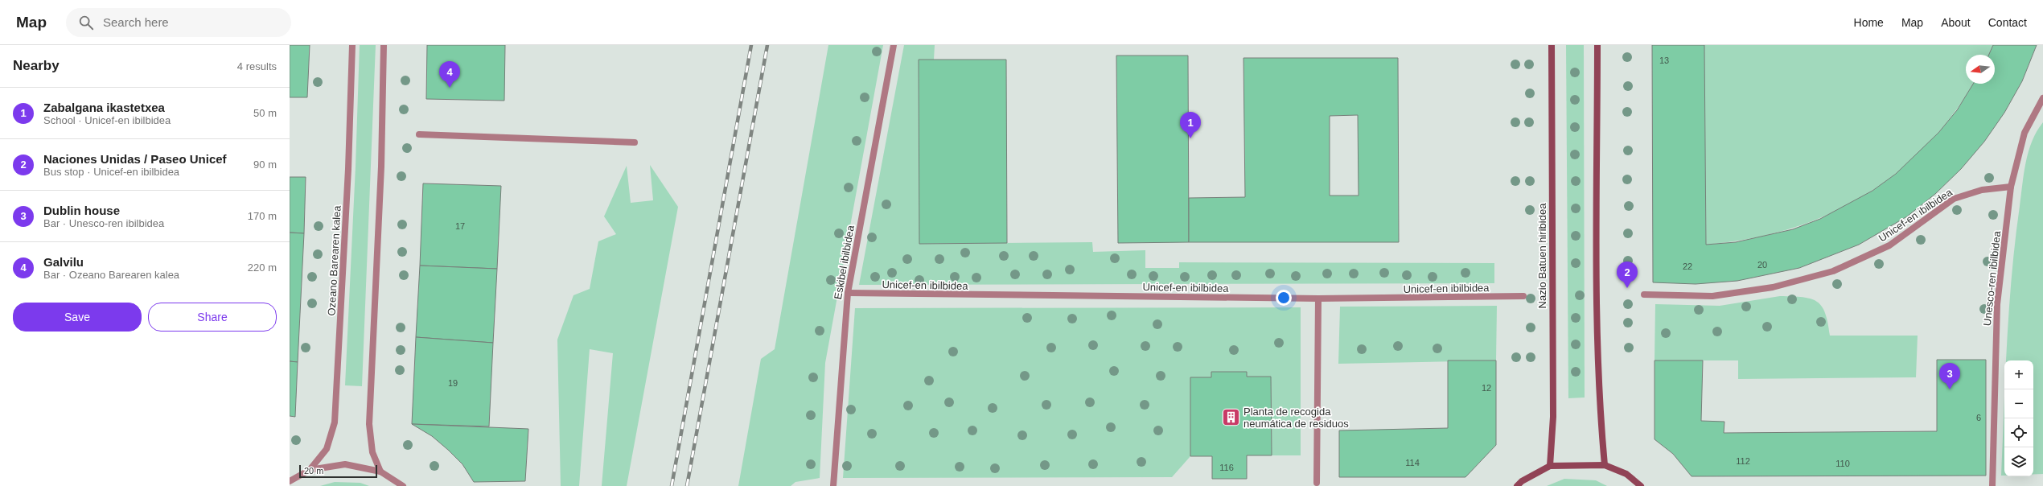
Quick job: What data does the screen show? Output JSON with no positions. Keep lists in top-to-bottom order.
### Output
{
  "streets": {
    "main road": ["Nazio Batuen hiribidea"],
    "street": [
      "Unicef-en ibilbidea",
      "Ozeano Barearen kalea",
      "Eskibel ibilbidea",
      "Unesco-ren ibilbidea"
    ]
  },
  "crossings": [
    ["Unicef-en ibilbidea", "Eskibel ibilbidea"],
    ["Unicef-en ibilbidea", "Unesco-ren ibilbidea"]
  ],
  "places": {
    "building": ["Planta de recogida neumática de residuos"]
  },
  "house_numbers": [
    "13",
    "17",
    "20",
    "22",
    "19",
    "12",
    "6",
    "112",
    "114",
    "110",
    "116"
  ],
  "scale_bar": "20 m",
  "north": "left",
  "page": {
    "header": "Map",
    "search": "Search here",
    "nav": [
      "Home",
      "Map",
      "About",
      "Contact"
    ],
    "heading": ["Nearby", "4 results"],
    "pins": [
      "4",
      "1",
      "2",
      "3"
    ],
    "list": [
      {
        "mark": "1",
        "name": "Zabalgana ikastetxea",
        "note": "School · Unicef-en ibilbidea",
        "value": "50 m"
      },
      {
        "mark": "2",
        "name": "Naciones Unidas / Paseo Unicef",
        "note": "Bus stop · Unicef-en ibilbidea",
        "value": "90 m"
      },
      {
        "mark": "3",
        "name": "Dublin house",
        "note": "Bar · Unesco-ren ibilbidea",
        "value": "170 m"
      },
      {
        "mark": "4",
        "name": "Galvilu",
        "note": "Bar · Ozeano Barearen kalea",
        "value": "220 m"
      }
    ],
    "buttons": ["Save", "Share"],
    "map_buttons": ["+", "−"],
    "scale": "20 m"
  }
}
